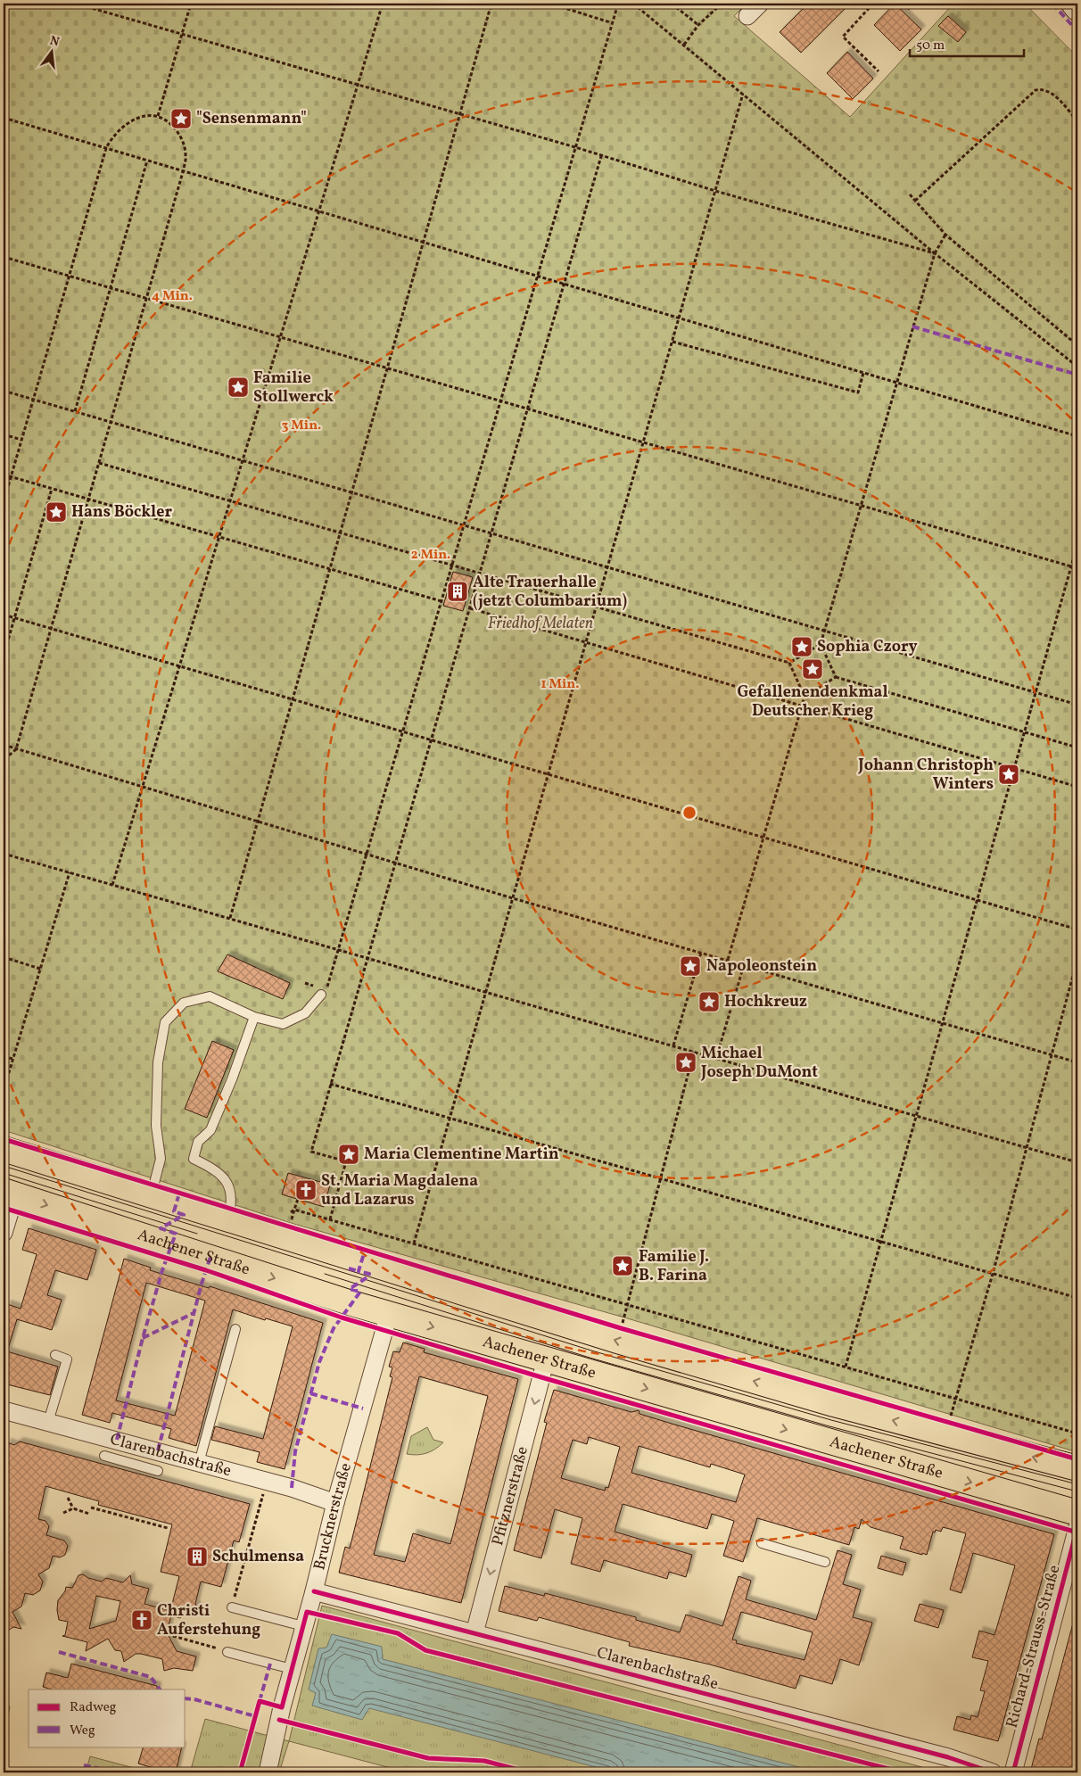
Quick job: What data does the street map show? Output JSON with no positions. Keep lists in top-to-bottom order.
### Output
{
  "streets": {
    "main road": ["Aachener Straße"],
    "street": [
      "Clarenbachstraße",
      "Pfitznerstraße",
      "Brucknerstraße",
      "Richard-Strauss-Straße"
    ]
  },
  "crossings": [
    ["Aachener Straße", "Pfitznerstraße"],
    ["Aachener Straße", "Brucknerstraße"],
    ["Clarenbachstraße", "Pfitznerstraße"],
    ["Clarenbachstraße", "Brucknerstraße"]
  ],
  "one_way": ["Pfitznerstraße"],
  "parks": ["Friedhof Melaten"],
  "places": {
    "place": [
      "\"Sensenmann\"",
      "Familie Stollwerck",
      "Hans Böckler",
      "Sophia Czory",
      "Gefallenendenkmal Deutscher Krieg",
      "Johann Christoph Winters",
      "Napoleonstein",
      "Hochkreuz",
      "Michael Joseph DuMont",
      "Maria Clementine Martin",
      "Familie J. B. Farina"
    ],
    "building": ["Alte Trauerhalle (jetzt Columbarium)", "Schulmensa"],
    "church": ["St. Maria Magdalena und Lazarus", "Christi Auferstehung"]
  },
  "legend": ["Radweg", "Weg"],
  "scale_bar": "50 m",
  "north": "top",
  "rings": [
    "4 Min.",
    "3 Min.",
    "2 Min.",
    "1 Min."
  ]
}
